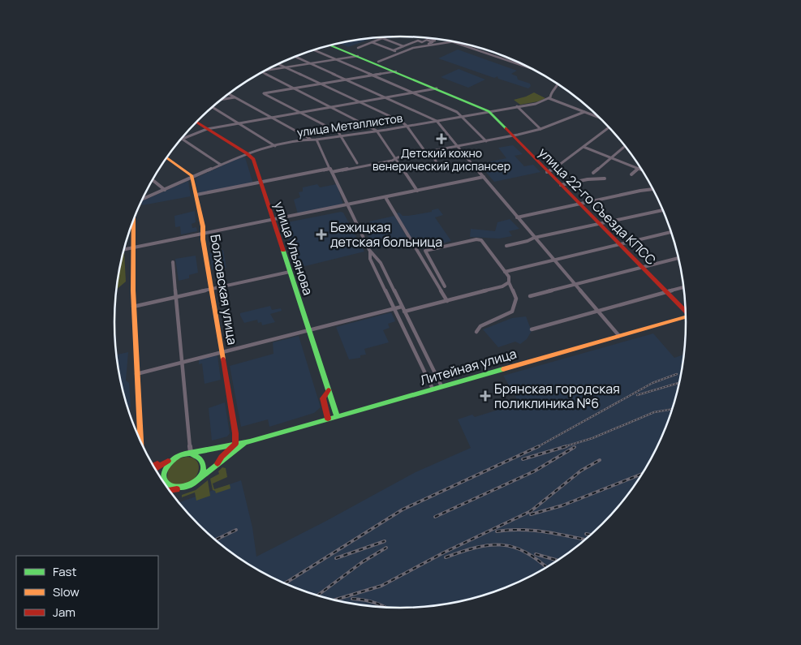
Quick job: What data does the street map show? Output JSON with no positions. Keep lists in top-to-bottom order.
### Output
{
  "streets": {
    "main road": [
      "улица 22-го Съезда КПСС",
      "улица Ульянова",
      "Болховская улица",
      "Литейная улица"
    ],
    "street": ["улица Металлистов"]
  },
  "crossings": [
    ["улица Металлистов", "улица 22-го Съезда КПСС"],
    ["улица Металлистов", "улица Ульянова"],
    ["улица Металлистов", "Болховская улица"],
    ["улица Ульянова", "Литейная улица"],
    ["Болховская улица", "Литейная улица"]
  ],
  "places": {
    "health": ["Детский кожно венерический диспансер", "Бежицкая детская больница", "Брянская городская поликлиника №6"]
  },
  "legend": ["Fast", "Slow", "Jam"]
}
